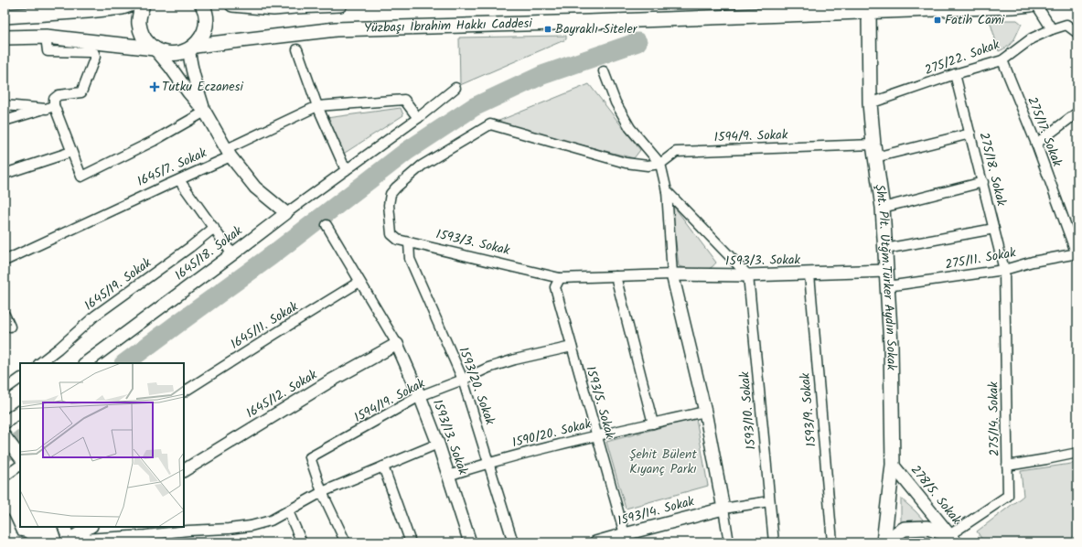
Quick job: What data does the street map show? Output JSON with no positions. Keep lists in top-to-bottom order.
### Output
{
  "streets": {
    "main road": ["Yüzbaşı İbrahim Hakkı Caddesi", "Şht. Plt. Ütğm.Türker Aydın Sokak"],
    "street": [
      "275/22. Sokak",
      "275/17. Sokak",
      "1594/9. Sokak",
      "1645/7. Sokak",
      "275/18. Sokak",
      "1593/3. Sokak",
      "1645/18. Sokak",
      "275/11. Sokak",
      "1645/19. Sokak",
      "1645/11. Sokak",
      "1593/20. Sokak",
      "1645/12. Sokak",
      "1594/19. Sokak",
      "1593/5. Sokak",
      "1593/9. Sokak",
      "1593/10. Sokak",
      "275/14. Sokak",
      "1590/20. Sokak",
      "1593/13. Sokak",
      "278/5. Sokak",
      "1593/14. Sokak"
    ]
  },
  "crossings": [
    ["Yüzbaşı İbrahim Hakkı Caddesi", "Şht. Plt. Ütğm.Türker Aydın Sokak"],
    ["275/22. Sokak", "275/17. Sokak"],
    ["275/22. Sokak", "275/18. Sokak"],
    ["275/22. Sokak", "Şht. Plt. Ütğm.Türker Aydın Sokak"],
    ["275/17. Sokak", "275/11. Sokak"],
    ["1594/9. Sokak", "275/18. Sokak"],
    ["1594/9. Sokak", "1593/3. Sokak"],
    ["1594/9. Sokak", "Şht. Plt. Ütğm.Türker Aydın Sokak"],
    ["275/18. Sokak", "275/11. Sokak"],
    ["275/18. Sokak", "275/14. Sokak"],
    ["1593/3. Sokak", "Şht. Plt. Ütğm.Türker Aydın Sokak"],
    ["1593/3. Sokak", "1593/20. Sokak"],
    ["1593/3. Sokak", "1593/5. Sokak"],
    ["1593/3. Sokak", "1593/9. Sokak"],
    ["1593/3. Sokak", "1593/10. Sokak"],
    ["275/11. Sokak", "Şht. Plt. Ütğm.Türker Aydın Sokak"],
    ["275/11. Sokak", "275/14. Sokak"],
    ["Şht. Plt. Ütğm.Türker Aydın Sokak", "278/5. Sokak"],
    ["1593/20. Sokak", "1594/19. Sokak"],
    ["1593/20. Sokak", "1590/20. Sokak"],
    ["1645/12. Sokak", "1593/13. Sokak"],
    ["1594/19. Sokak", "1593/5. Sokak"],
    ["1594/19. Sokak", "1593/13. Sokak"],
    ["1593/5. Sokak", "1590/20. Sokak"],
    ["1593/5. Sokak", "1593/14. Sokak"],
    ["275/14. Sokak", "278/5. Sokak"],
    ["1590/20. Sokak", "1593/13. Sokak"]
  ],
  "parks": ["Şehit Bülent Kıyanç Parkı"],
  "places": {
    "transit": ["Fatih Cami", "Bayraklı Siteler"],
    "health": ["Tutku Eczanesi"]
  }
}
